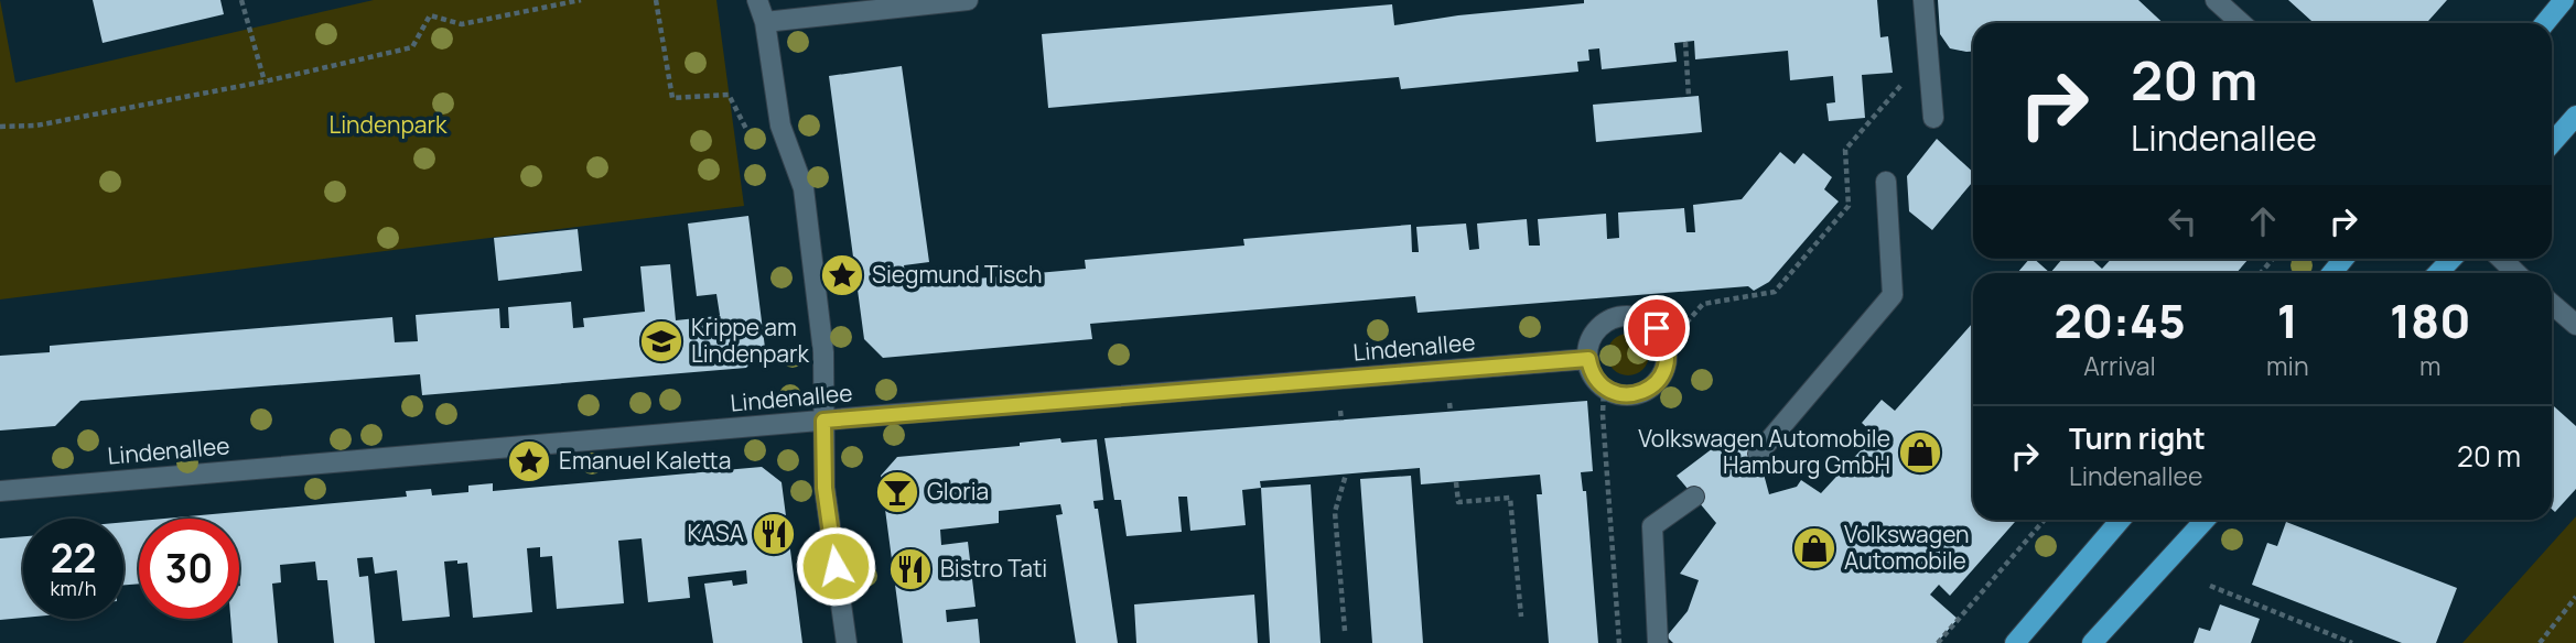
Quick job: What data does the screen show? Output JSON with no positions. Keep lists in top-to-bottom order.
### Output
{
  "streets": {
    "street": ["Lindenallee"]
  },
  "parks": ["Lindenpark"],
  "places": {
    "place": ["Siegmund Tisch", "Emanuel Kaletta"],
    "school or university": ["Krippe am Lindenpark"],
    "shop": ["Volkswagen Automobile Hamburg GmbH", "Volkswagen Automobile"],
    "bar": ["Gloria"],
    "restaurant": ["KASA", "Bistro Tati"]
  },
  "page": {
    "turn": ["20 m", "Lindenallee"],
    "eta": [
      "20:45",
      "Arrival",
      "1",
      "min",
      "180",
      "m"
    ],
    "list": [
      {
        "name": "Turn right",
        "note": "Lindenallee",
        "value": "20 m"
      }
    ],
    "speed": "22 km/h",
    "limit": "30"
  }
}
